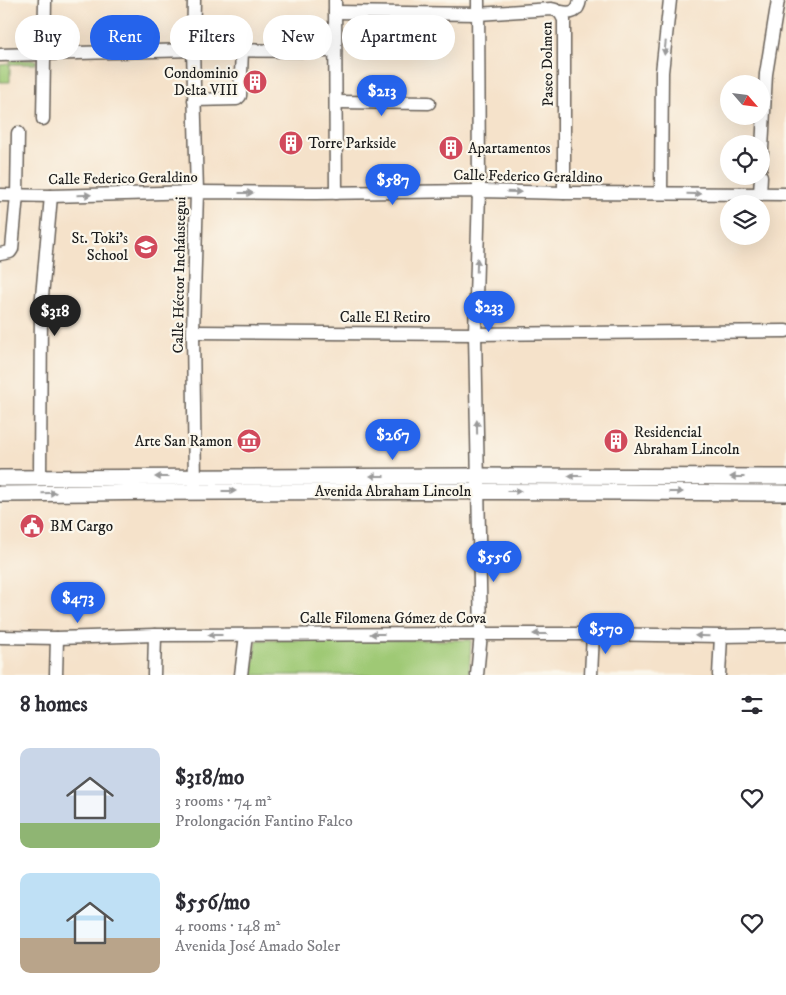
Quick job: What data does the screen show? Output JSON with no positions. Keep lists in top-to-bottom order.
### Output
{
  "streets": {
    "main road": ["Avenida Abraham Lincoln"],
    "street": [
      "Paseo Dolmen",
      "Calle Federico Geraldino",
      "Calle Héctor Incháustegui",
      "Calle El Retiro",
      "Calle Filomena Gómez de Cova"
    ]
  },
  "crossings": [
    ["Paseo Dolmen", "Calle Federico Geraldino"],
    ["Calle Federico Geraldino", "Calle Héctor Incháustegui"],
    ["Calle Héctor Incháustegui", "Calle El Retiro"],
    ["Calle Héctor Incháustegui", "Avenida Abraham Lincoln"]
  ],
  "one_way": ["Calle Federico Geraldino", "Calle Filomena Gómez de Cova"],
  "places": {
    "building": [
      "Condominio Delta VIII",
      "Torre Parkside",
      "Apartamentos",
      "Residencial Abraham Lincoln"
    ],
    "school or university": ["St. Toki's School"],
    "museum": ["Arte San Ramon"],
    "public building": ["BM Cargo"]
  },
  "north": "bottom right",
  "page": {
    "chip": [
      "Buy",
      "Rent",
      "Filters",
      "New",
      "Apartment"
    ],
    "price": [
      "$213",
      "$587",
      "$233",
      "$318",
      "$267",
      "$556",
      "$473",
      "$570"
    ],
    "heading": "8 homes",
    "list": [
      {
        "name": "$318/mo",
        "note": "3 rooms · 74 m² · Prolongación Fantino Falco"
      },
      {
        "name": "$556/mo",
        "note": "4 rooms · 148 m² · Avenida José Amado Soler"
      }
    ]
  }
}
